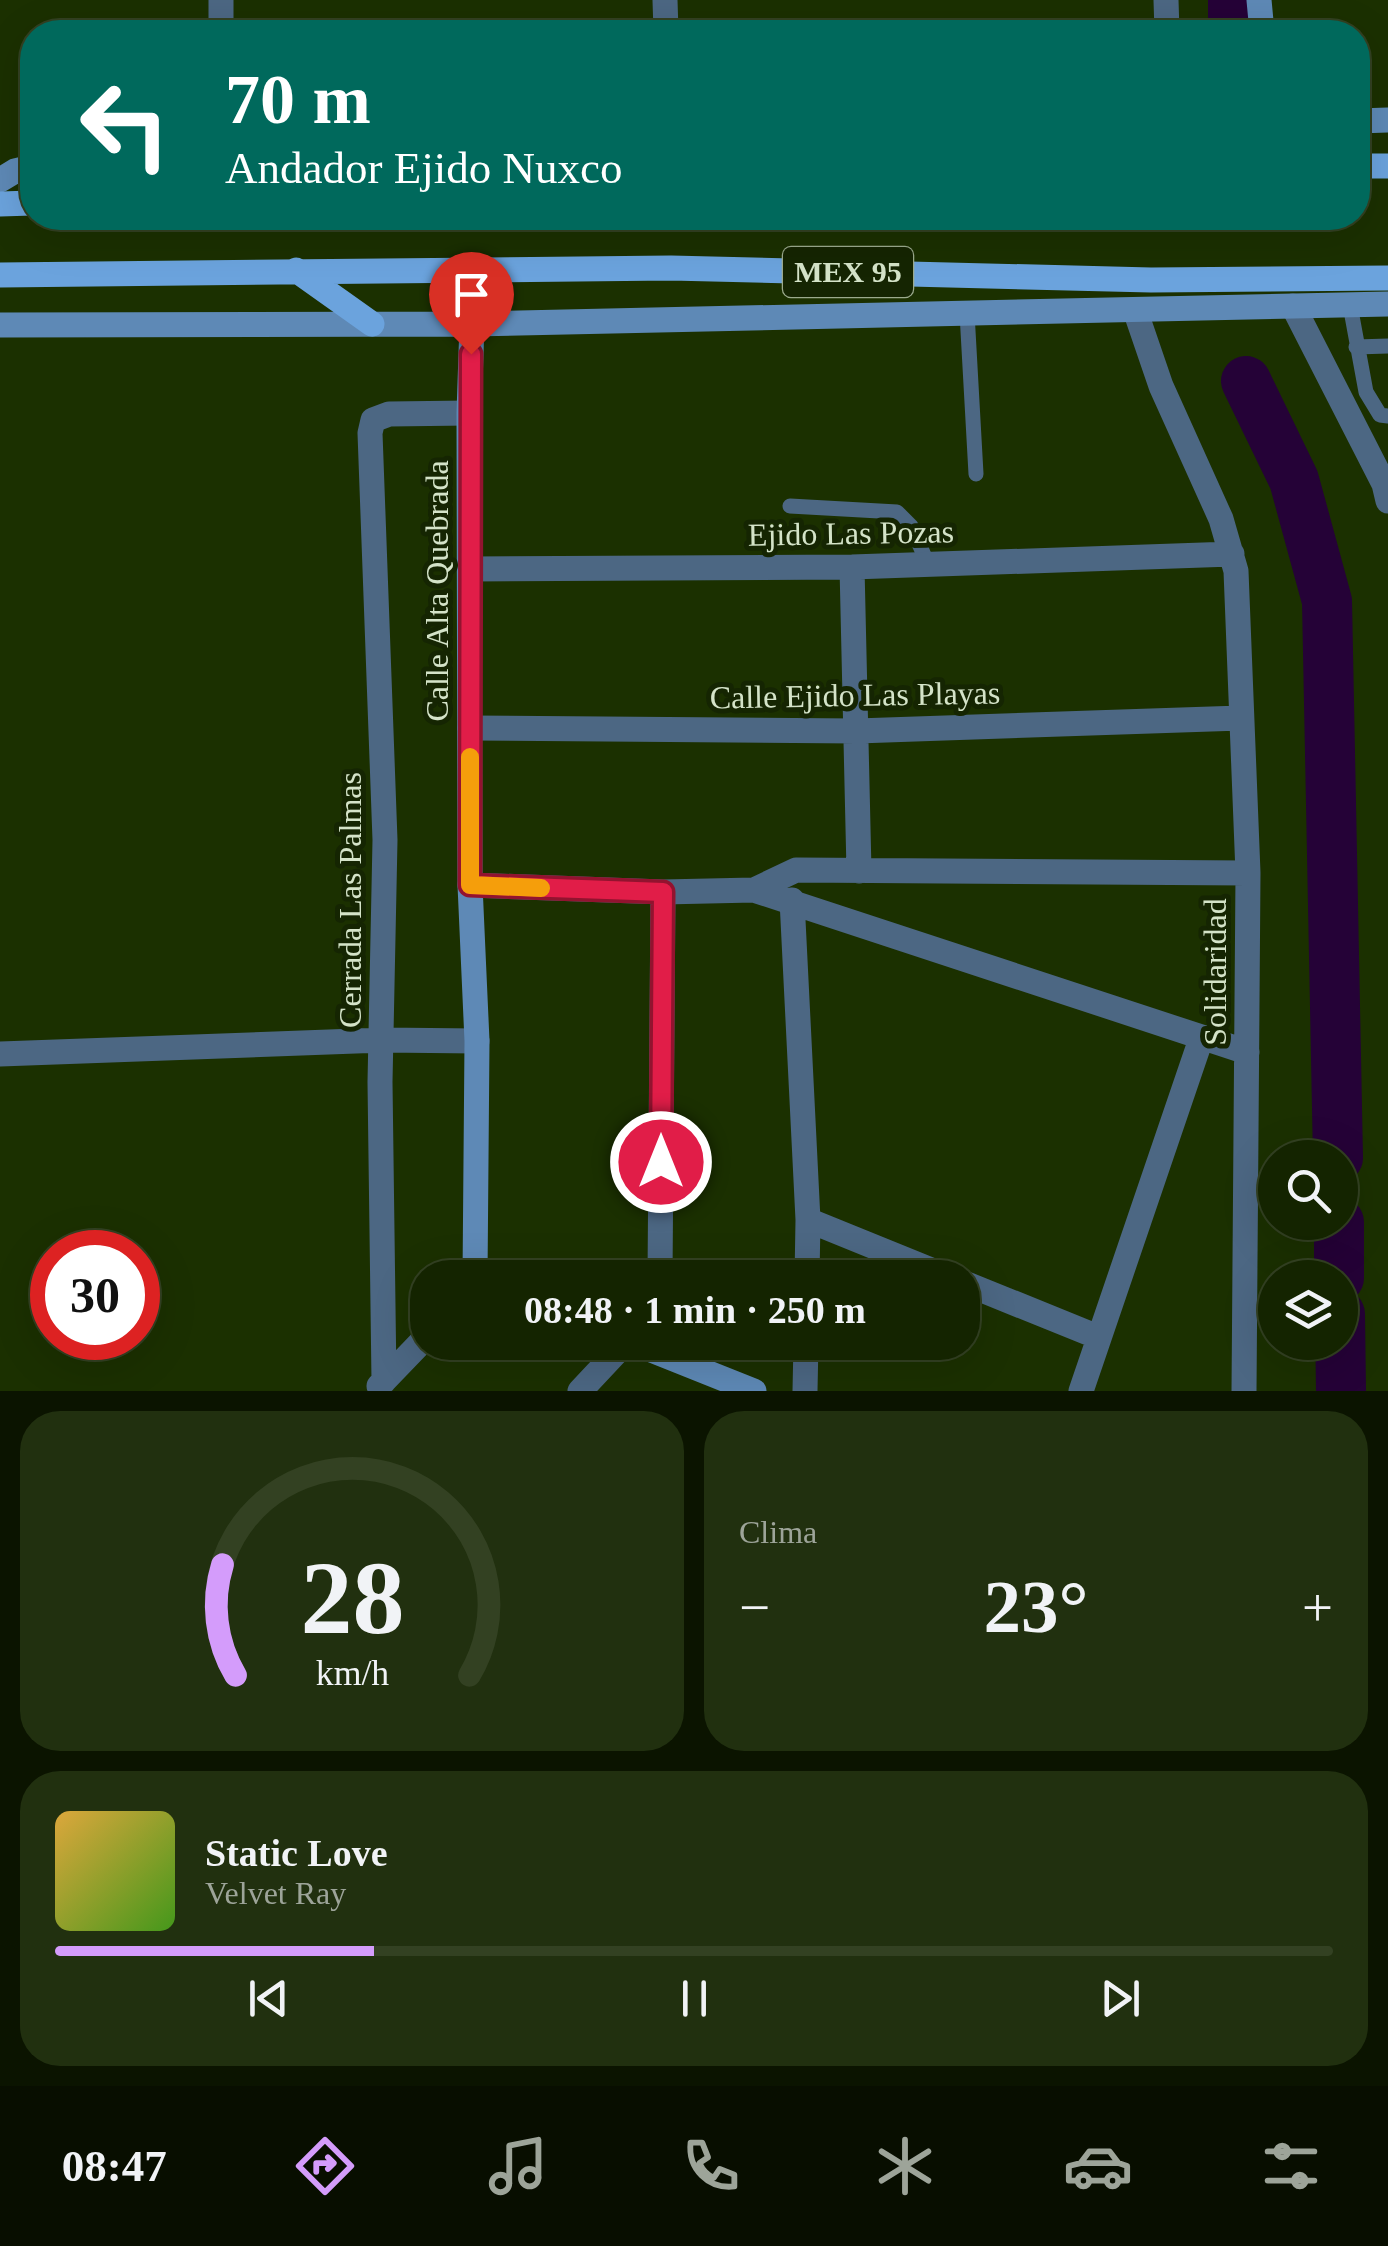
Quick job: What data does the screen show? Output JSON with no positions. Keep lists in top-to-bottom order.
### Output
{
  "streets": {
    "main road": ["MEX 95", "Calle Alta Quebrada"],
    "street": [
      "Ejido Las Pozas",
      "Calle Ejido Las Playas",
      "Cerrada Las Palmas",
      "Solidaridad"
    ]
  },
  "crossings": [
    ["Ejido Las Pozas", "Calle Alta Quebrada"],
    ["Ejido Las Pozas", "Solidaridad"],
    ["Calle Alta Quebrada", "Calle Ejido Las Playas"],
    ["Calle Alta Quebrada", "Cerrada Las Palmas"],
    ["Calle Ejido Las Playas", "Solidaridad"]
  ],
  "page": {
    "turn": ["70 m", "Andador Ejido Nuxco"],
    "limit": "30",
    "trip": "08:48 · 1 min · 250 m",
    "tile": "Clima",
    "heat": ["−", "23°", "+"],
    "song": ["Static Love", "Velvet Ray"],
    "tabs": "08:47",
    "gauge": ["28", "km/h"]
  }
}
